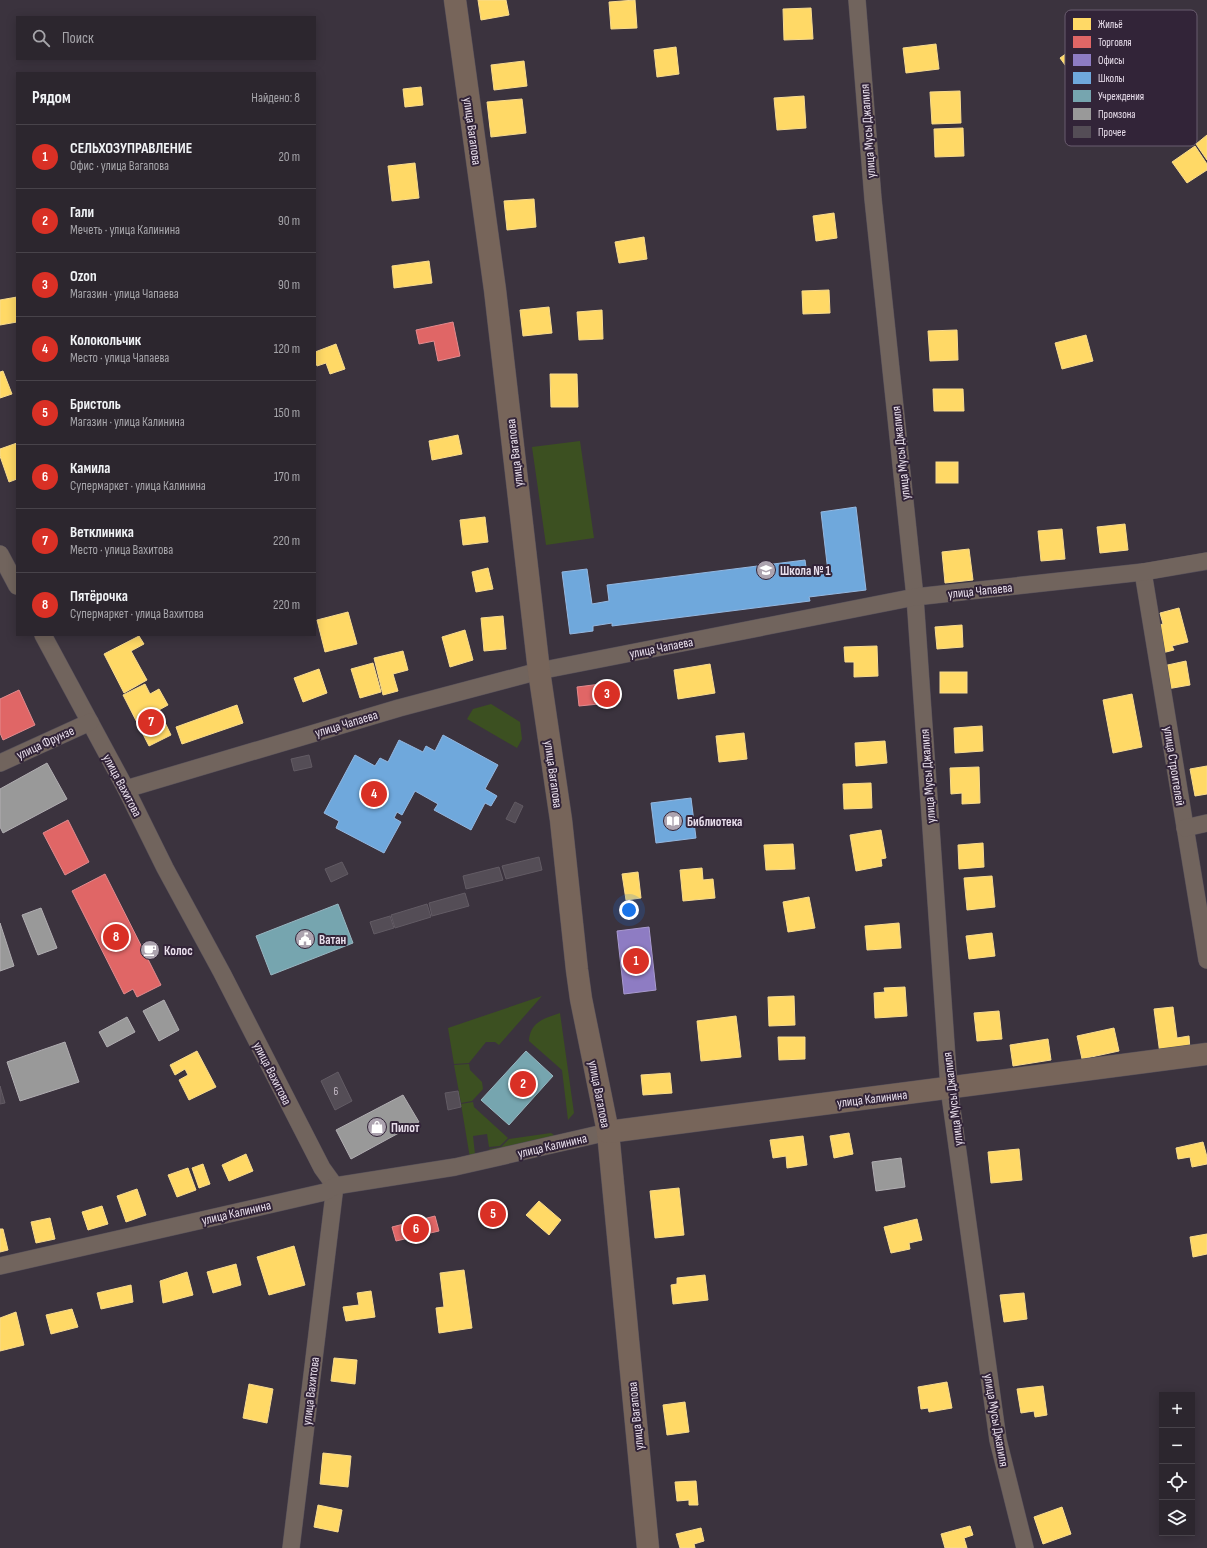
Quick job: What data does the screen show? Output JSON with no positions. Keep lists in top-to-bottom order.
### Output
{
  "streets": {
    "street": [
      "улица Вагапова",
      "улица Мусы Джалиля",
      "улица Чапаева",
      "улица Фрунзе",
      "улица Строителей",
      "улица Вахитова",
      "улица Калинина"
    ]
  },
  "crossings": [
    ["улица Вагапова", "улица Чапаева"],
    ["улица Вагапова", "улица Калинина"],
    ["улица Мусы Джалиля", "улица Чапаева"],
    ["улица Мусы Джалиля", "улица Калинина"],
    ["улица Чапаева", "улица Строителей"],
    ["улица Чапаева", "улица Вахитова"],
    ["улица Фрунзе", "улица Вахитова"],
    ["улица Вахитова", "улица Калинина"]
  ],
  "places": {
    "school or university": ["Школа № 1"],
    "library": ["Библиотека"],
    "public building": ["Ватан"],
    "cafe": ["Колос"],
    "shop": ["Пилот"]
  },
  "house_numbers": ["6"],
  "legend": [
    "Жильё",
    "Торговля",
    "Офисы",
    "Школы",
    "Учреждения",
    "Промзона",
    "Прочее"
  ],
  "page": {
    "search": "Поиск",
    "heading": ["Рядом", "Найдено: 8"],
    "list": [
      {
        "mark": "1",
        "name": "СЕЛЬХОЗУПРАВЛЕНИЕ",
        "note": "Офис · улица Вагапова",
        "value": "20 m"
      },
      {
        "mark": "2",
        "name": "Гали",
        "note": "Мечеть · улица Калинина",
        "value": "90 m"
      },
      {
        "mark": "3",
        "name": "Ozon",
        "note": "Магазин · улица Чапаева",
        "value": "90 m"
      },
      {
        "mark": "4",
        "name": "Колокольчик",
        "note": "Место · улица Чапаева",
        "value": "120 m"
      },
      {
        "mark": "5",
        "name": "Бристоль",
        "note": "Магазин · улица Калинина",
        "value": "150 m"
      },
      {
        "mark": "6",
        "name": "Камила",
        "note": "Супермаркет · улица Калинина",
        "value": "170 m"
      },
      {
        "mark": "7",
        "name": "Ветклиника",
        "note": "Место · улица Вахитова",
        "value": "220 m"
      },
      {
        "mark": "8",
        "name": "Пятёрочка",
        "note": "Супермаркет · улица Вахитова",
        "value": "220 m"
      }
    ],
    "pins": [
      "3",
      "7",
      "4",
      "8",
      "1",
      "2",
      "5",
      "6"
    ],
    "map_buttons": ["+", "−"]
  }
}
